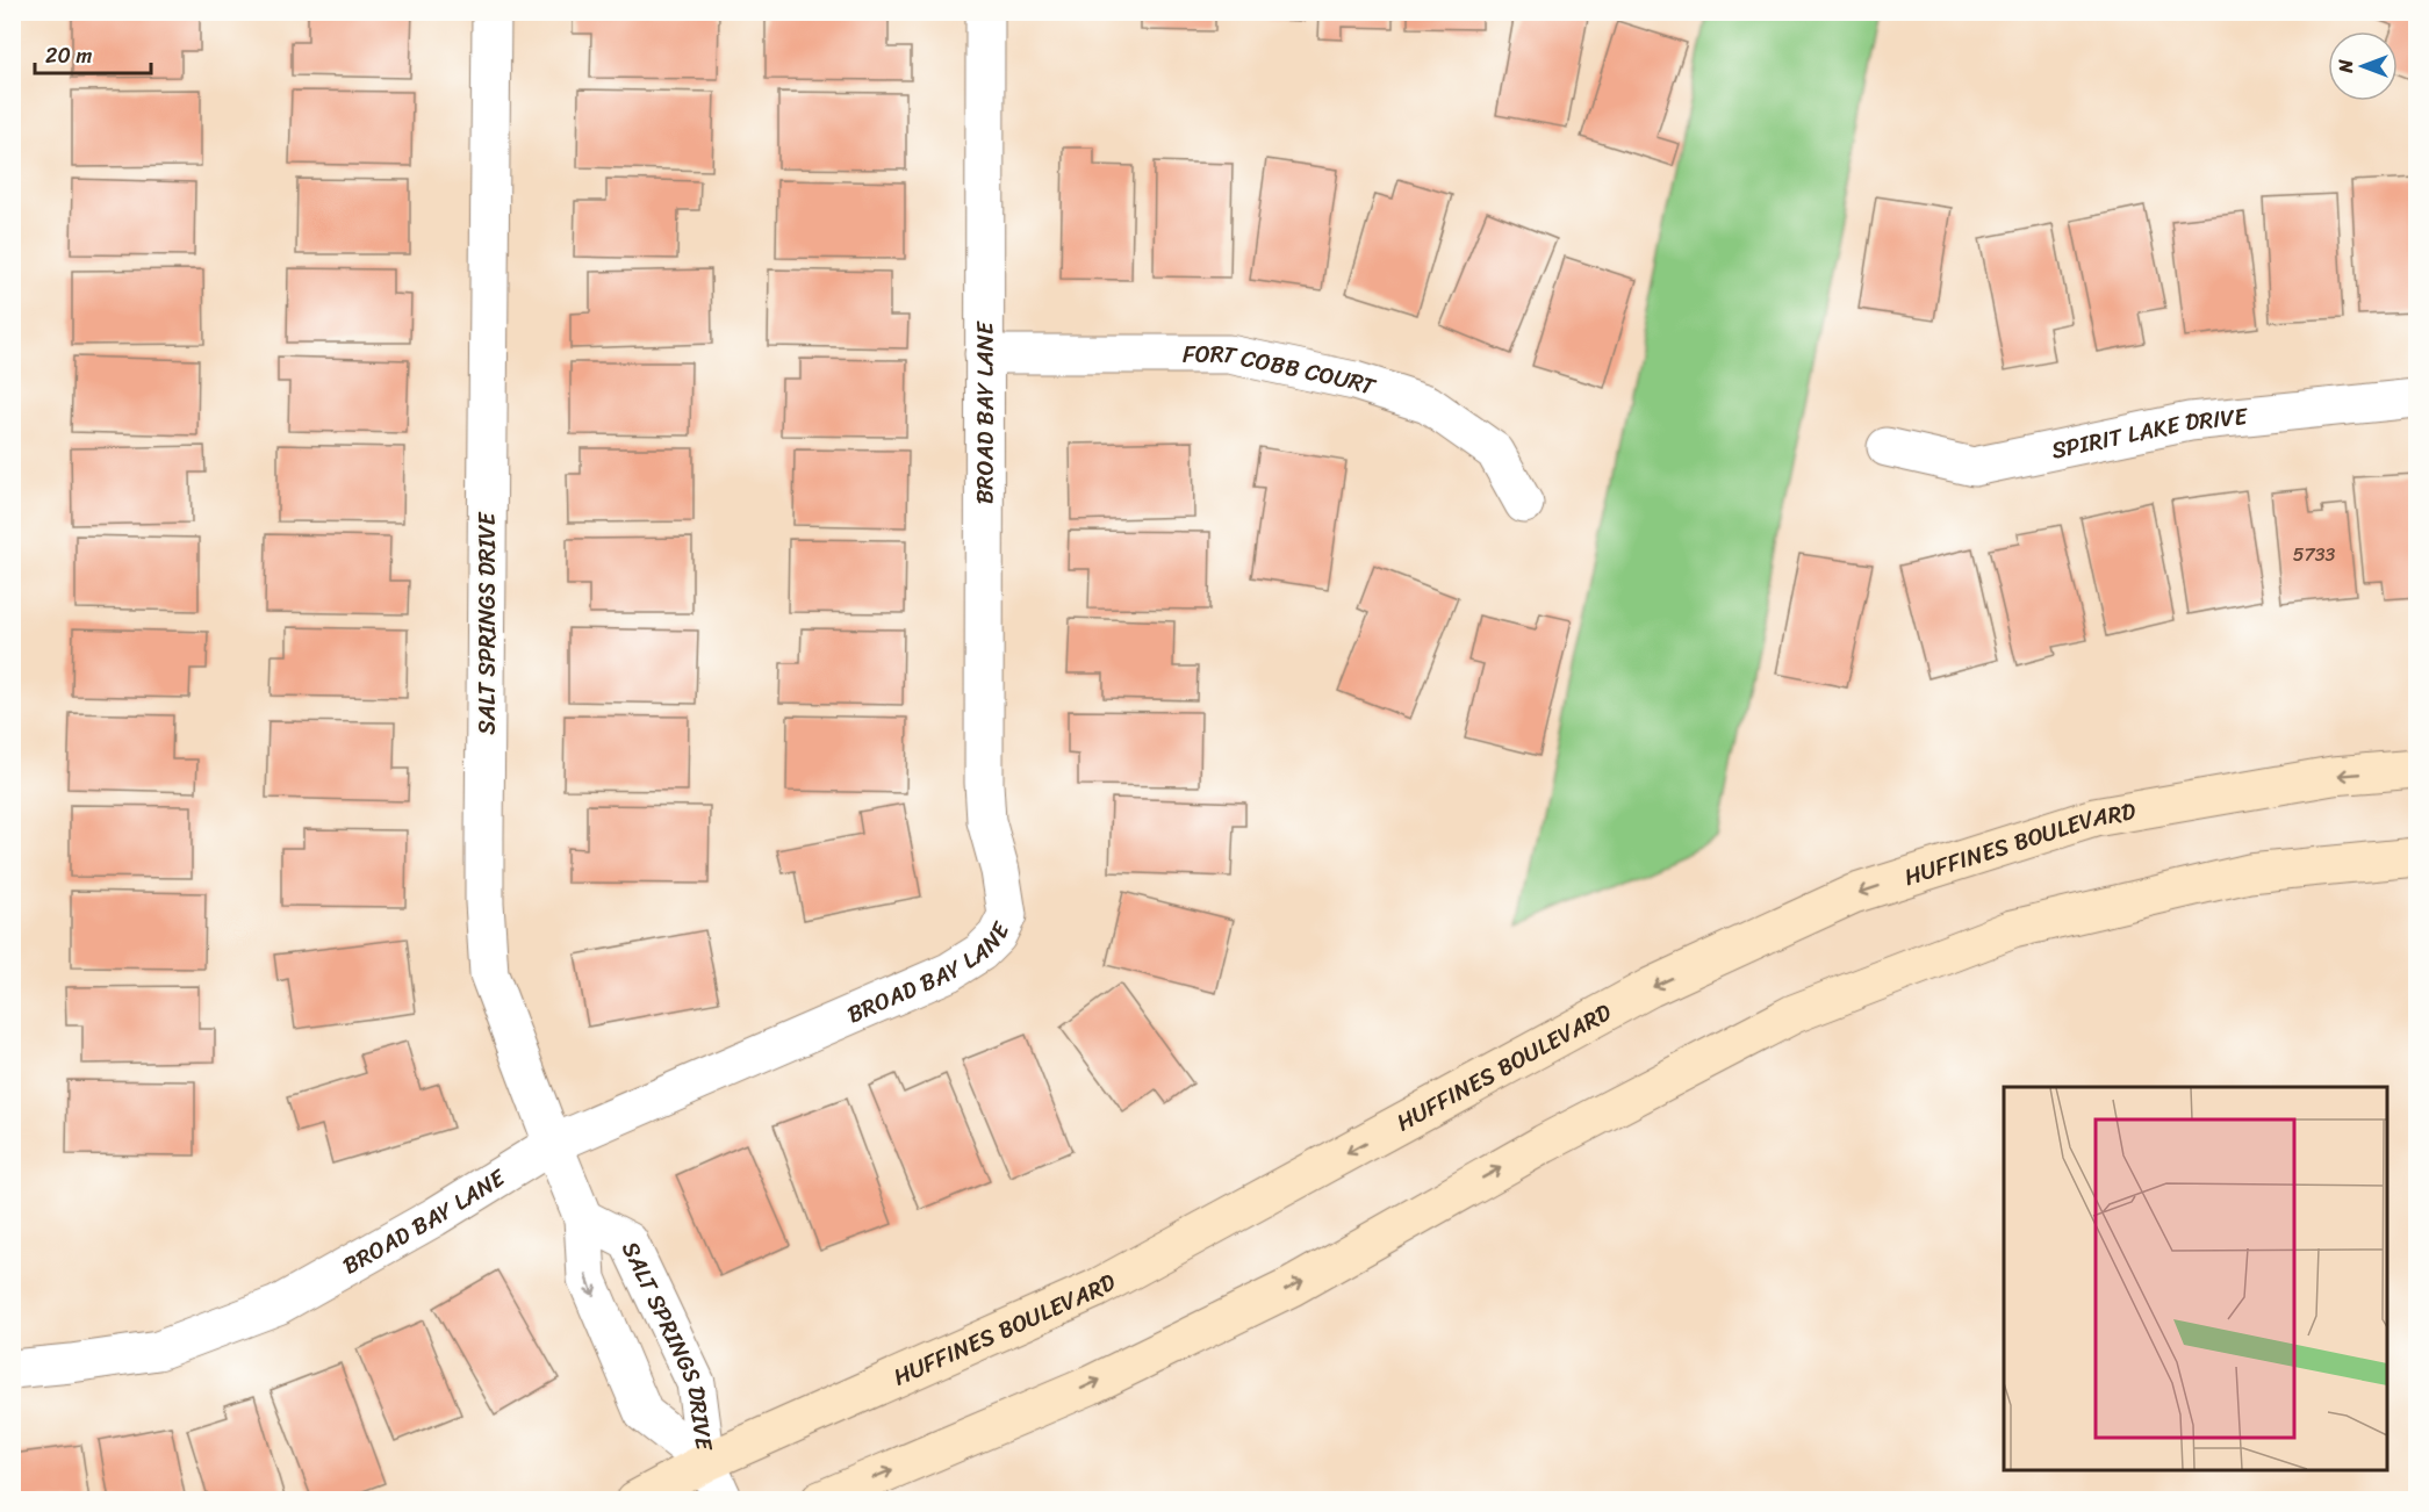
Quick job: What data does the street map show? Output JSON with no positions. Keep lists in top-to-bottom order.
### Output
{
  "streets": {
    "main road": ["HUFFINES BOULEVARD"],
    "street": [
      "FORT COBB COURT",
      "BROAD BAY LANE",
      "SPIRIT LAKE DRIVE",
      "SALT SPRINGS DRIVE"
    ]
  },
  "crossings": [
    ["FORT COBB COURT", "BROAD BAY LANE"],
    ["BROAD BAY LANE", "SALT SPRINGS DRIVE"],
    ["SALT SPRINGS DRIVE", "HUFFINES BOULEVARD"]
  ],
  "house_numbers": ["5733"],
  "scale_bar": "20 m",
  "north": "left"
}
